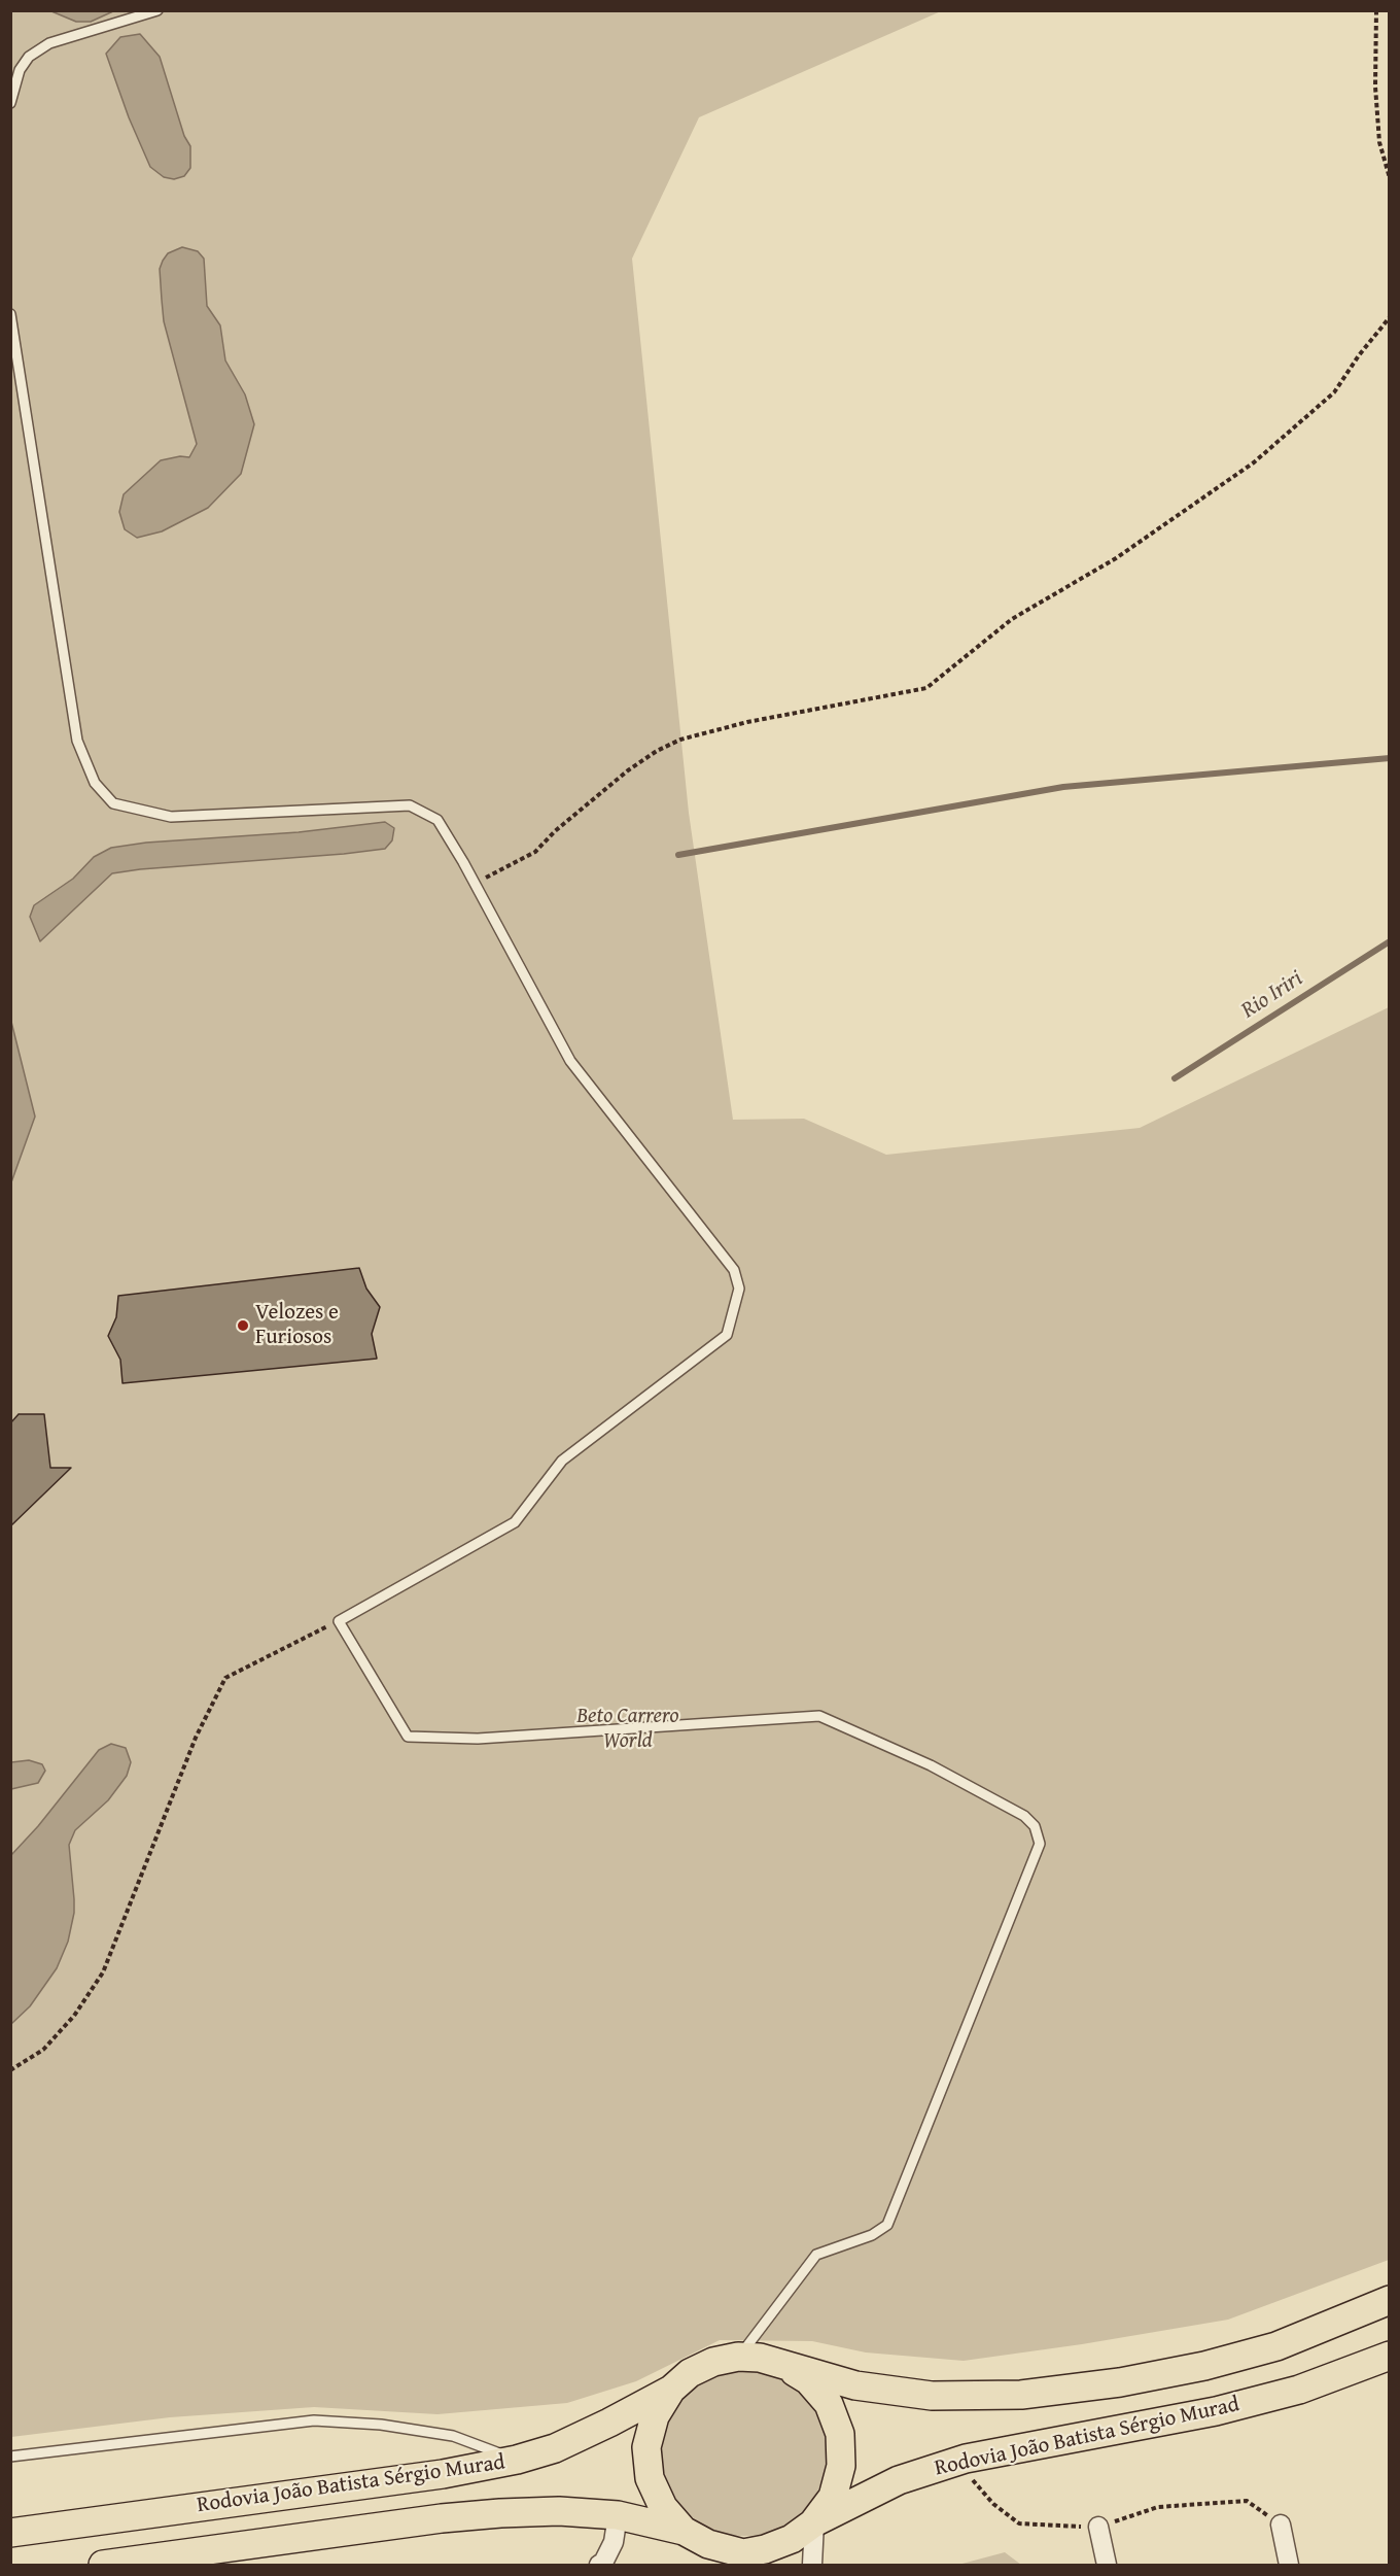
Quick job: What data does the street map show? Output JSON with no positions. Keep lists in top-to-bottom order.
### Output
{
  "streets": {
    "main road": ["Rodovia João Batista Sérgio Murad"]
  },
  "water": ["Rio Iriri"],
  "parks": ["Beto Carrero World"],
  "places": ["Velozes e Furiosos"]
}
